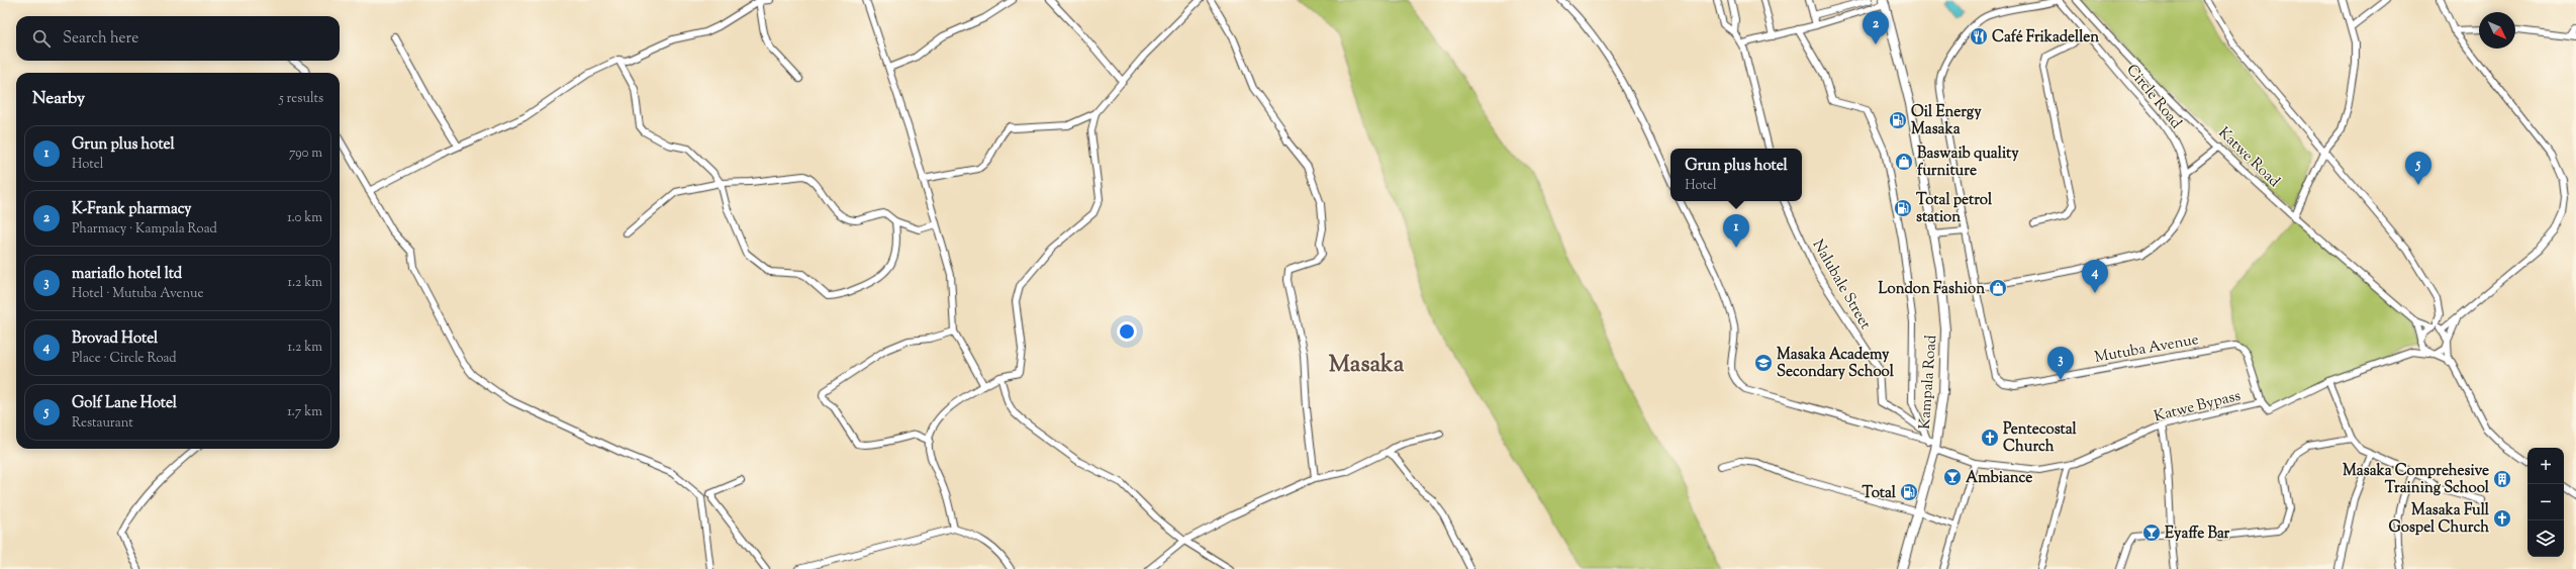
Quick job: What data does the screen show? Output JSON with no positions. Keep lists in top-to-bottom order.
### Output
{
  "streets": {
    "main road": ["Kampala Road"],
    "street": [
      "Circle Road",
      "Katwe Road",
      "Nalubale Street",
      "Mutuba Avenue",
      "Katwe Bypass"
    ]
  },
  "crossings": [
    ["Circle Road", "Mutuba Avenue"],
    ["Katwe Road", "Katwe Bypass"],
    ["Mutuba Avenue", "Katwe Bypass"],
    ["Kampala Road", "Katwe Bypass"]
  ],
  "districts": ["Masaka"],
  "places": {
    "restaurant": ["Café Frikadellen"],
    "fuel station": ["Oil Energy Masaka", "Total petrol station", "Total"],
    "shop": ["Baswaib quality furniture", "London Fashion"],
    "school or university": ["Masaka Academy Secondary School"],
    "church": ["Pentecostal Church", "Masaka Full Gospel Church"],
    "bar": ["Ambiance", "Eyaffe Bar"],
    "building": ["Masaka Comprehesive Training School"]
  },
  "north": "bottom right",
  "page": {
    "pins": [
      "2",
      "5",
      "1",
      "4",
      "3"
    ],
    "search": "Search here",
    "heading": ["Nearby", "5 results"],
    "list": [
      {
        "mark": "1",
        "name": "Grun plus hotel",
        "note": "Hotel",
        "value": "790 m"
      },
      {
        "mark": "2",
        "name": "K-Frank pharmacy",
        "note": "Pharmacy · Kampala Road",
        "value": "1.0 km"
      },
      {
        "mark": "3",
        "name": "mariaflo hotel ltd",
        "note": "Hotel · Mutuba Avenue",
        "value": "1.2 km"
      },
      {
        "mark": "4",
        "name": "Brovad Hotel",
        "note": "Place · Circle Road",
        "value": "1.2 km"
      },
      {
        "mark": "5",
        "name": "Golf Lane Hotel",
        "note": "Restaurant",
        "value": "1.7 km"
      }
    ],
    "popup": ["Grun plus hotel", "Hotel"],
    "map_buttons": ["+", "−"]
  }
}
